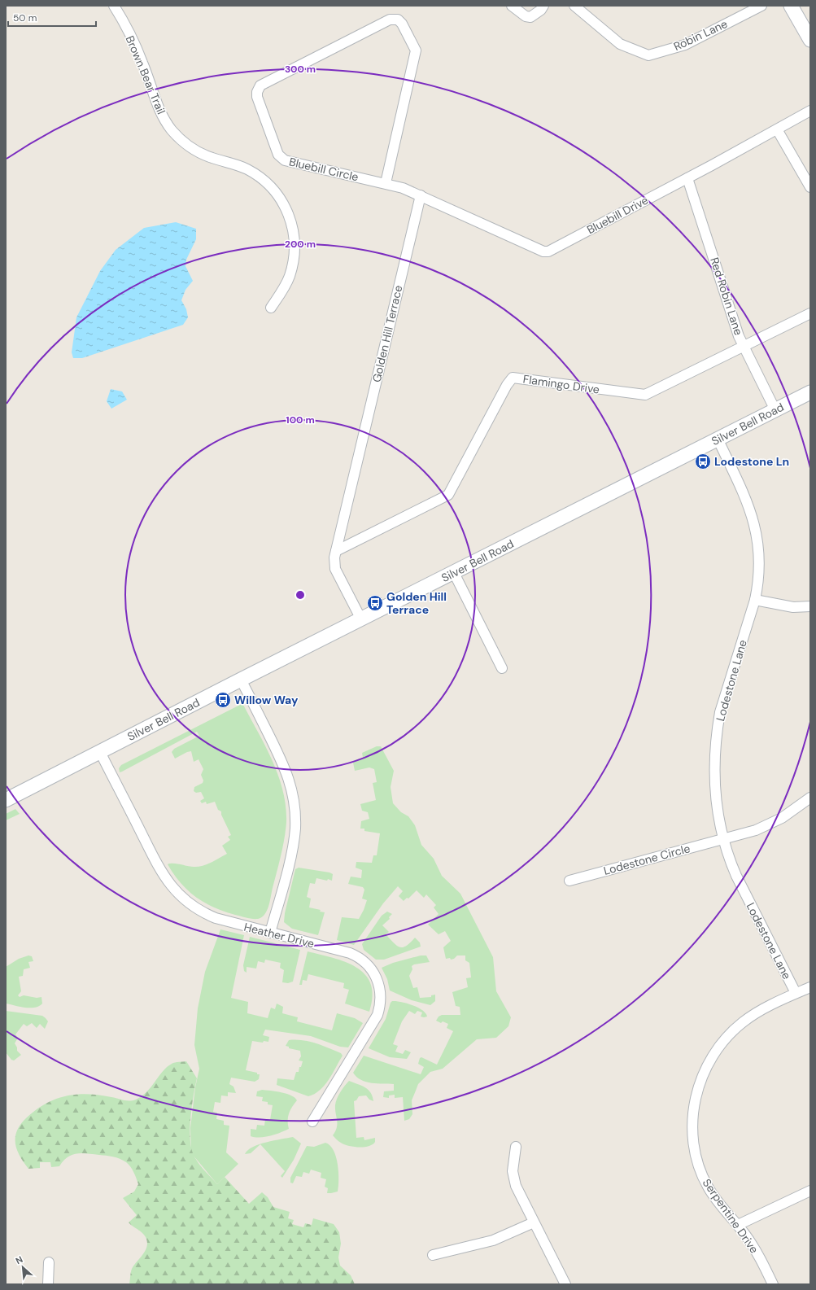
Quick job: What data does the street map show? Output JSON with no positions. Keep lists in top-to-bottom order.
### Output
{
  "streets": {
    "street": [
      "Robin Lane",
      "Brown Bear Trail",
      "Bluebill Circle",
      "Bluebill Drive",
      "Red Robin Lane",
      "Golden Hill Terrace",
      "Flamingo Drive",
      "Silver Bell Road",
      "Lodestone Lane",
      "Lodestone Circle",
      "Heather Drive",
      "Serpentine Drive"
    ]
  },
  "crossings": [
    ["Bluebill Circle", "Bluebill Drive"],
    ["Bluebill Circle", "Golden Hill Terrace"],
    ["Bluebill Drive", "Red Robin Lane"],
    ["Bluebill Drive", "Golden Hill Terrace"],
    ["Red Robin Lane", "Flamingo Drive"],
    ["Red Robin Lane", "Silver Bell Road"],
    ["Golden Hill Terrace", "Flamingo Drive"],
    ["Golden Hill Terrace", "Silver Bell Road"],
    ["Silver Bell Road", "Lodestone Lane"],
    ["Silver Bell Road", "Heather Drive"],
    ["Lodestone Lane", "Lodestone Circle"],
    ["Lodestone Lane", "Serpentine Drive"]
  ],
  "places": {
    "bus stop": ["Lodestone Ln", "Golden Hill Terrace", "Willow Way"]
  },
  "scale_bar": "50 m",
  "north": "top left",
  "rings": ["300 m", "200 m", "100 m"]
}
